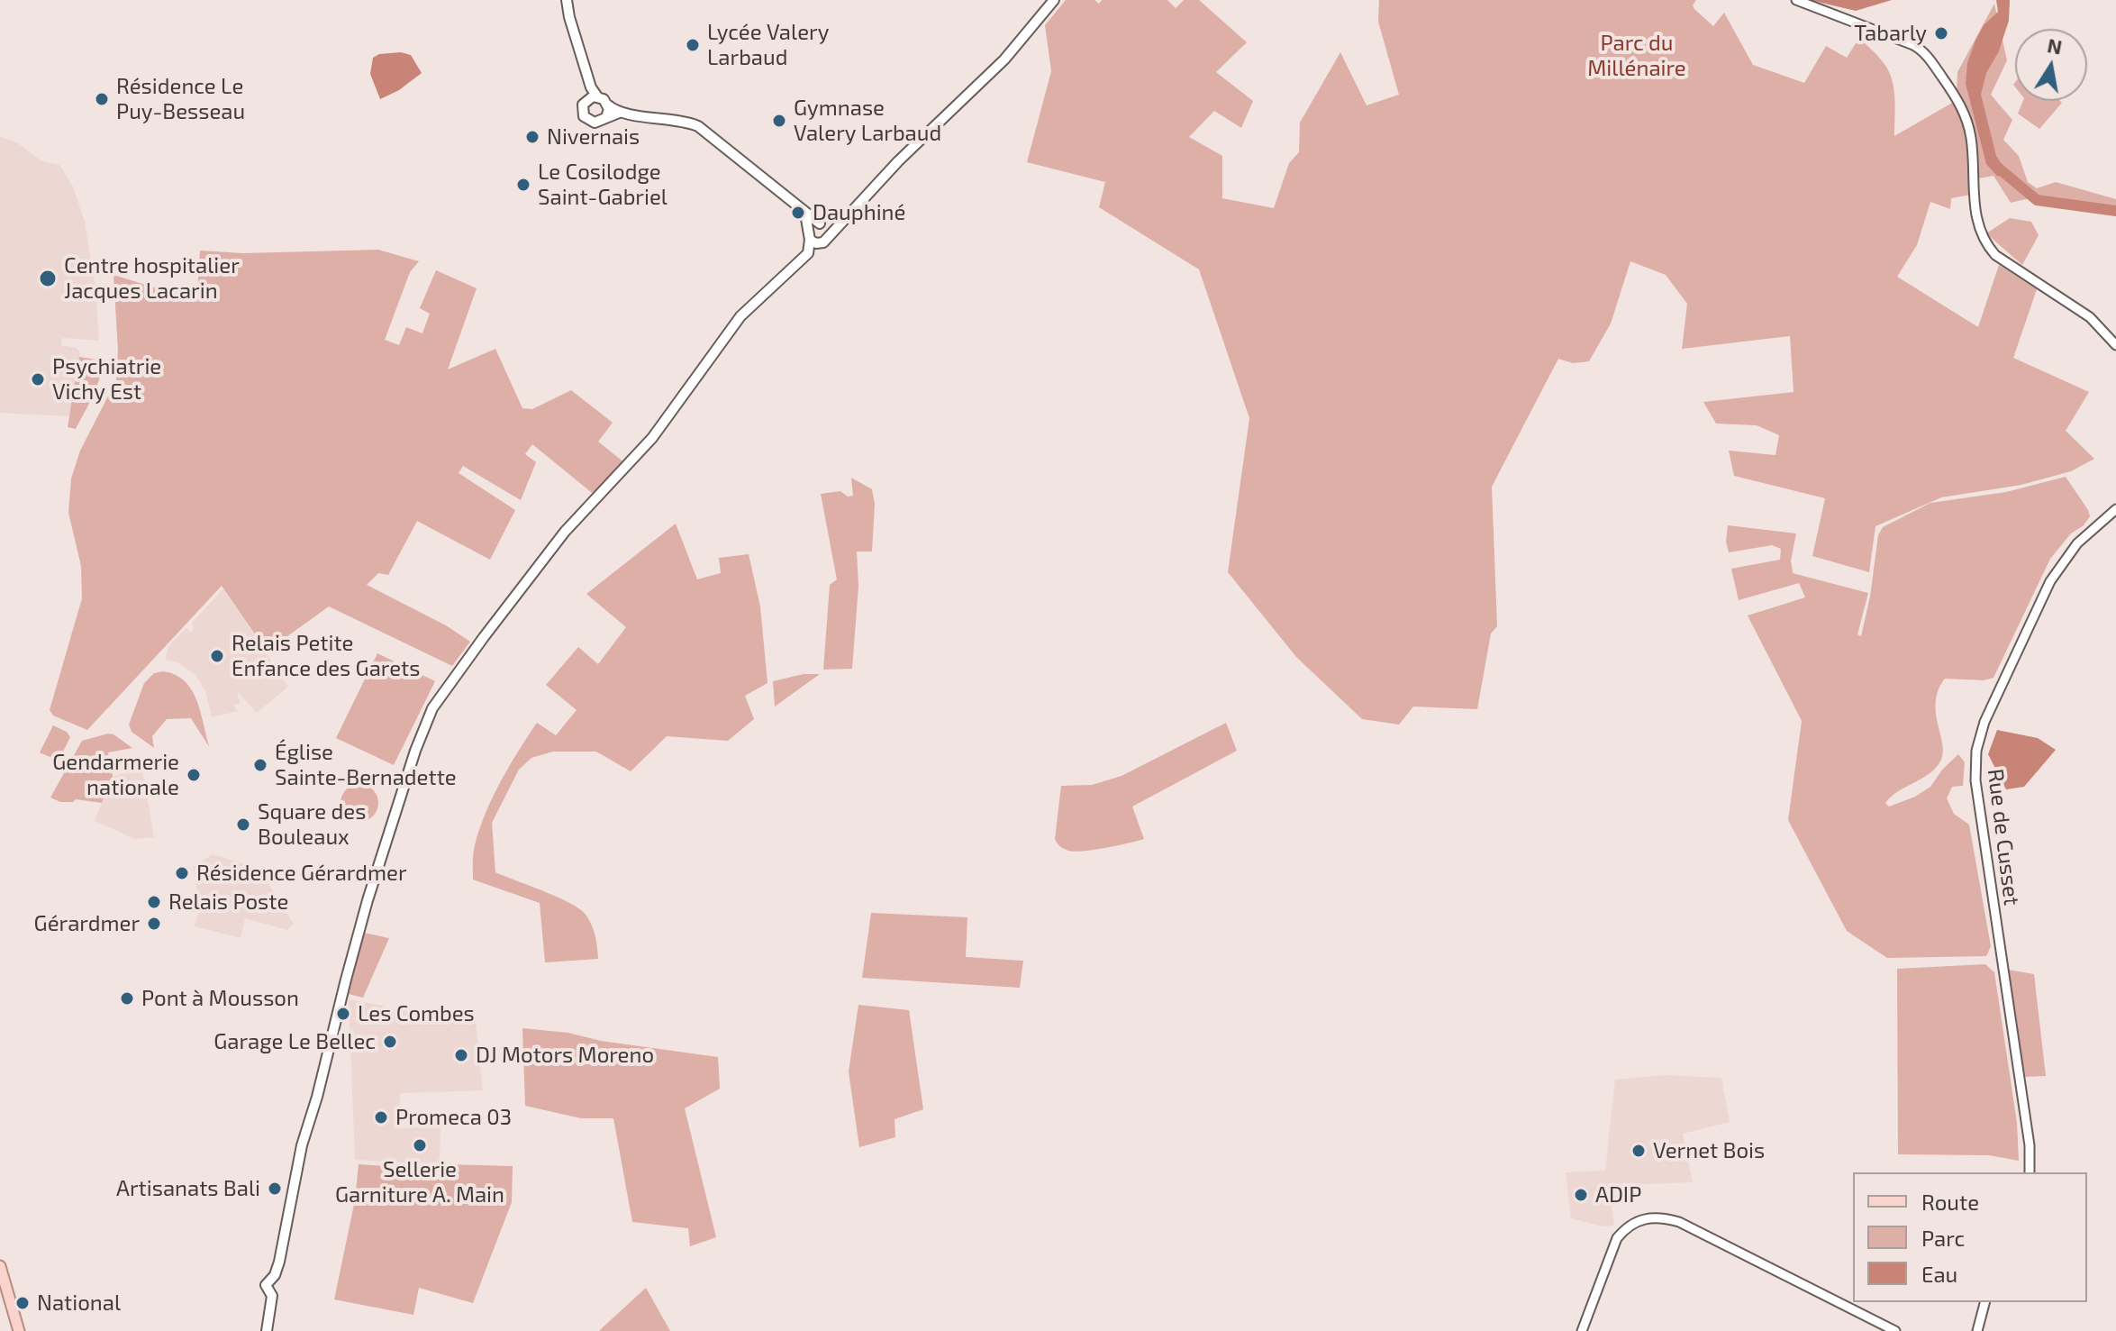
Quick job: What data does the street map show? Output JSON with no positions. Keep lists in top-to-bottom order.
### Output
{
  "streets": {
    "street": ["Rue de Cusset"]
  },
  "parks": ["Parc du Millénaire"],
  "places": [
    "Tabarly",
    "Lycée Valery Larbaud",
    "Résidence Le Puy-Besseau",
    "Gymnase Valery Larbaud",
    "Nivernais",
    "Le Cosilodge Saint-Gabriel",
    "Dauphiné",
    "Centre hospitalier Jacques Lacarin",
    "Psychiatrie Vichy Est",
    "Relais Petite Enfance des Garets",
    "Église Sainte-Bernadette",
    "Gendarmerie nationale",
    "Square des Bouleaux",
    "Résidence Gérardmer",
    "Relais Poste",
    "Gérardmer",
    "Pont à Mousson",
    "Les Combes",
    "Garage Le Bellec",
    "DJ Motors Moreno",
    "Promeca 03",
    "Sellerie Garniture A. Main",
    "Vernet Bois",
    "Artisanats Bali",
    "ADIP",
    "National"
  ],
  "legend": ["Route", "Parc", "Eau"],
  "north": "top"
}
